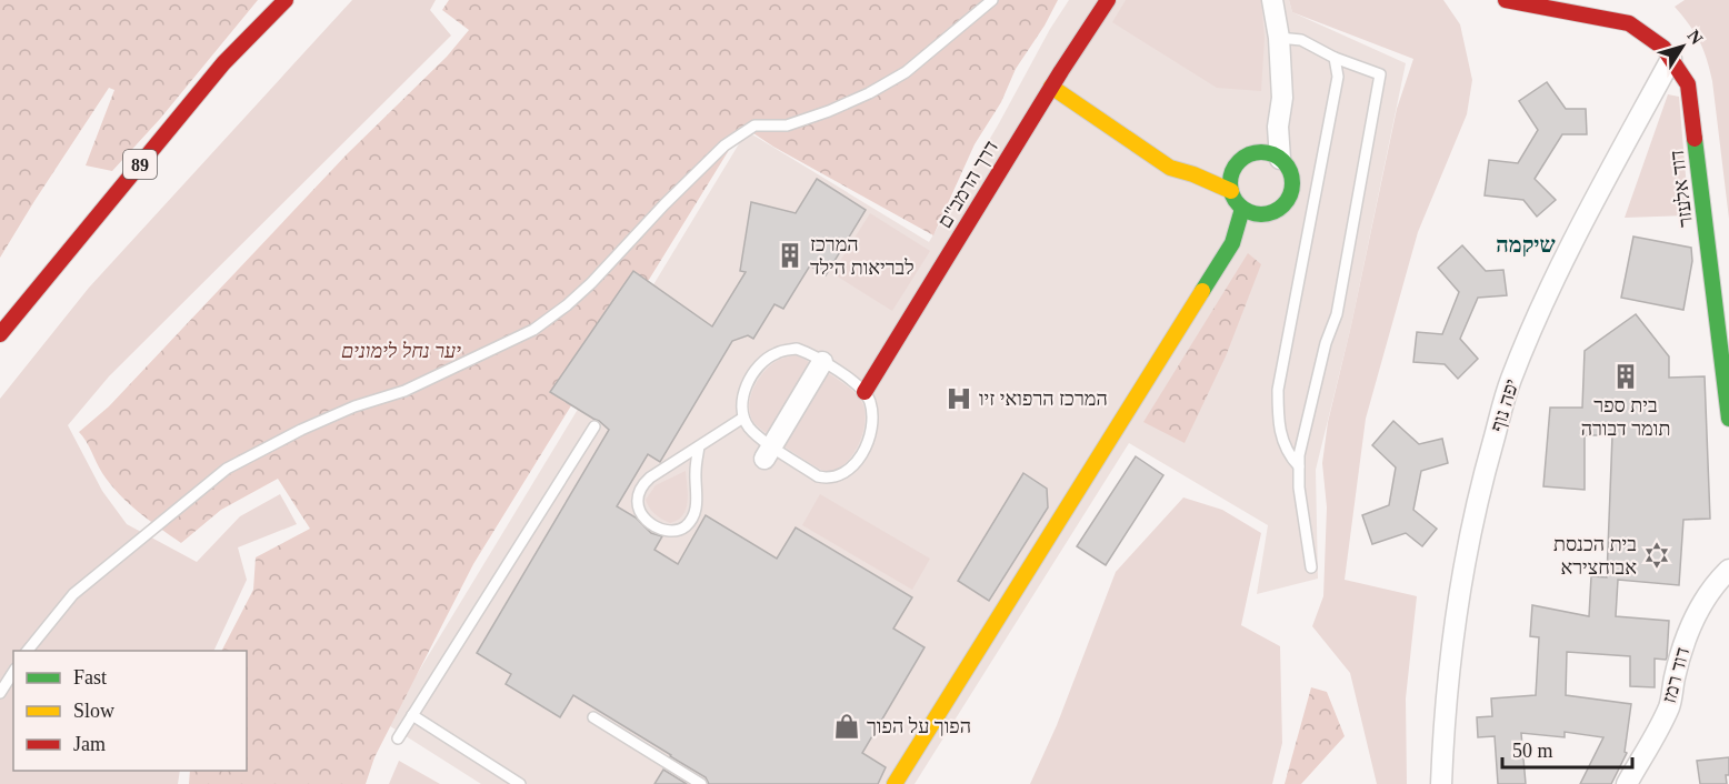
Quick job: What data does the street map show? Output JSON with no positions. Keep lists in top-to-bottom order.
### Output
{
  "streets": {
    "main road": ["89", "דרך הרמב\"ם", "דוד אלעזר"],
    "street": ["יפה נוף", "דוד רמז"]
  },
  "crossings": [
    ["דוד אלעזר", "יפה נוף"]
  ],
  "districts": ["שיקמה"],
  "parks": ["יער נחל לימונים"],
  "places": {
    "building": ["המרכז לבריאות הילד", "בית ספר תומר דבורה"],
    "hospital": ["המרכז הרפואי זיו"],
    "synagogue": ["בית הכנסת אבוחצירא"],
    "shop": ["הפוך על הפוך"]
  },
  "legend": ["Fast", "Slow", "Jam"],
  "scale_bar": "50 m",
  "north": "top right"
}
